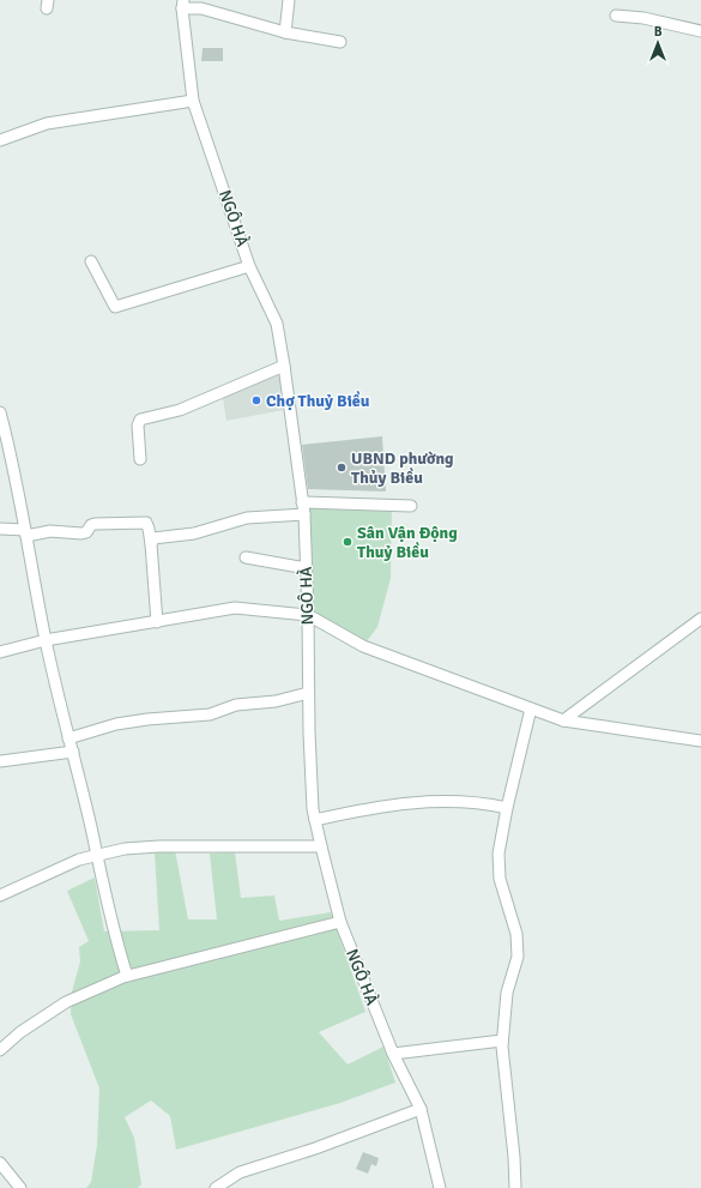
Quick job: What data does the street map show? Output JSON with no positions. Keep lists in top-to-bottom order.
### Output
{
  "streets": {
    "street": ["NGÔ HÀ"]
  },
  "places": ["Chợ Thuỷ Biều", "UBND phường Thủy Biều", "Sân Vận Động Thuỷ Biều"],
  "north": "top"
}
